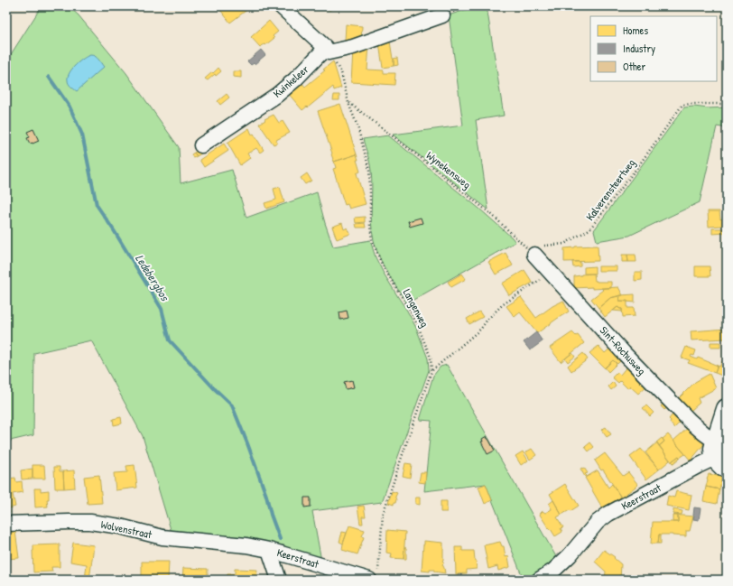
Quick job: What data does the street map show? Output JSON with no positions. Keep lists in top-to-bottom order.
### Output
{
  "streets": {
    "street": [
      "Kwinkeleer",
      "Sint-Rochusweg",
      "Keerstraat",
      "Wolvenstraat"
    ],
    "path": ["Wynekensweg", "Kalverensteertweg", "Langenweg"]
  },
  "crossings": [
    ["Wynekensweg", "Kalverensteertweg"],
    ["Wynekensweg", "Langenweg"],
    ["Wynekensweg", "Sint-Rochusweg"],
    ["Kalverensteertweg", "Sint-Rochusweg"],
    ["Langenweg", "Keerstraat"],
    ["Sint-Rochusweg", "Keerstraat"],
    ["Keerstraat", "Wolvenstraat"]
  ],
  "water": ["Ledebergbos"],
  "legend": ["Homes", "Industry", "Other"]
}
